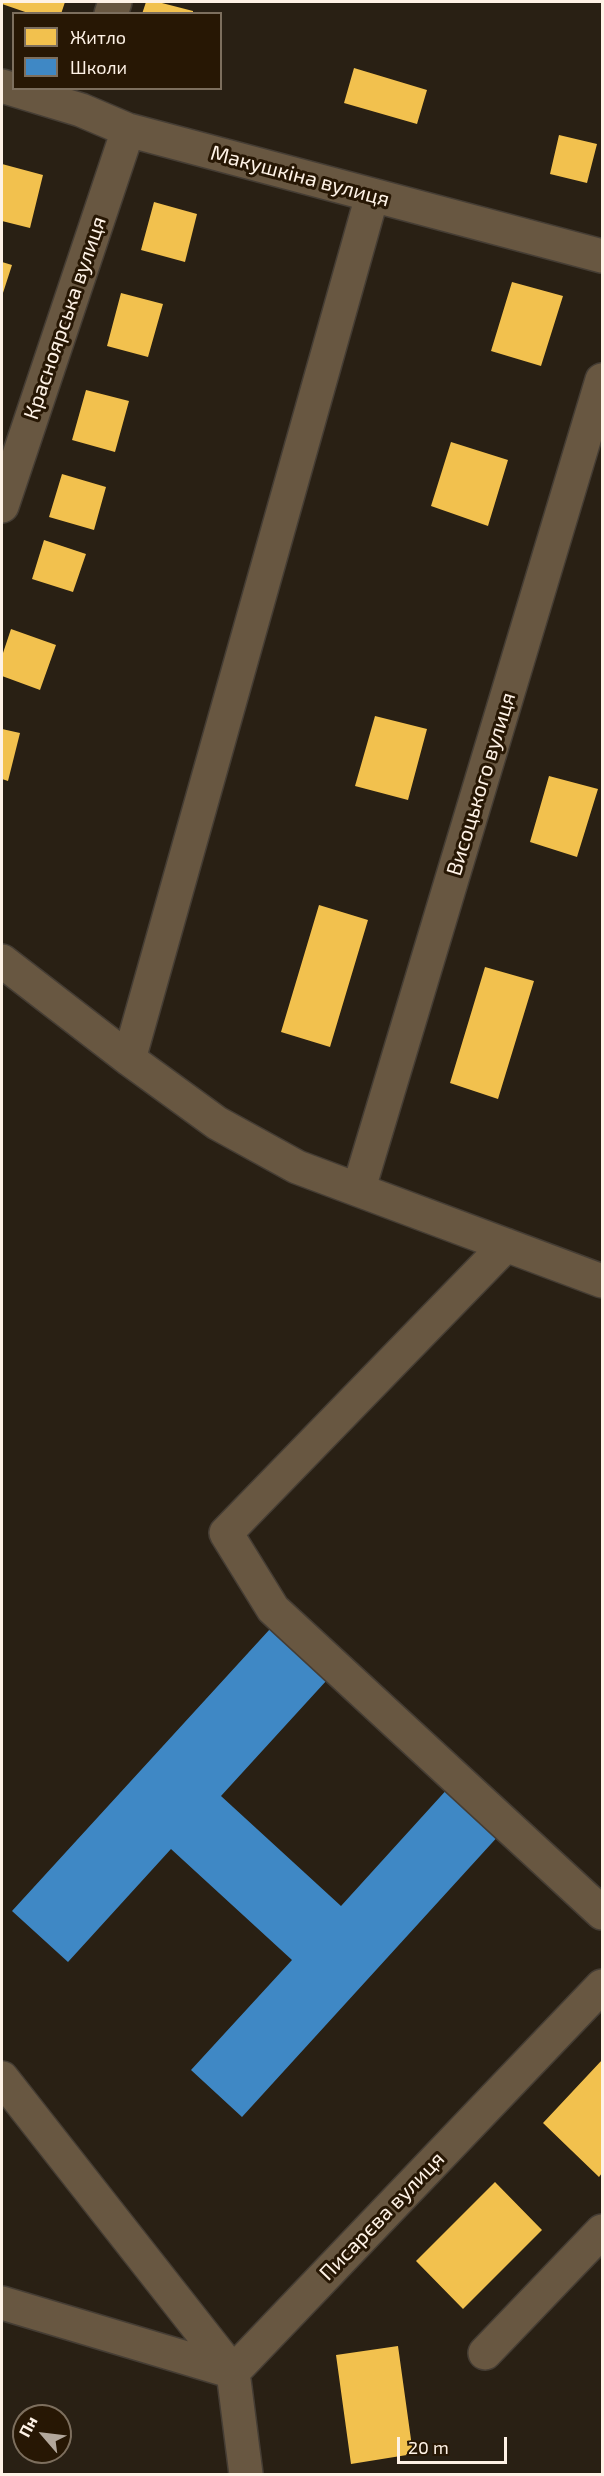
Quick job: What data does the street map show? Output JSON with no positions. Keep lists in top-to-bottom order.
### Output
{
  "streets": {
    "street": [
      "Макушкіна вулиця",
      "Красноярська вулиця",
      "Висоцького вулиця",
      "Писарєва вулиця"
    ]
  },
  "crossings": [
    ["Макушкіна вулиця", "Красноярська вулиця"]
  ],
  "legend": ["Житло", "Школи"],
  "scale_bar": "20 m",
  "north": "top left"
}
